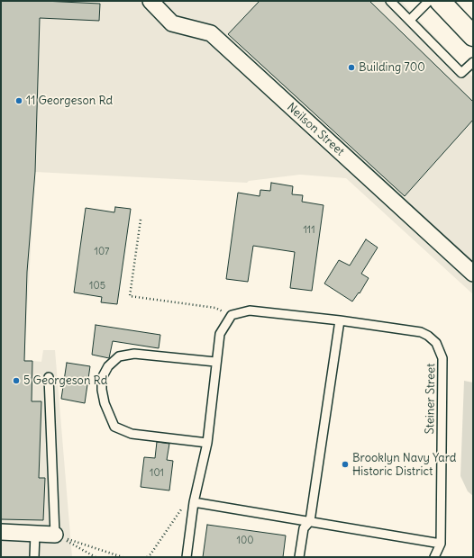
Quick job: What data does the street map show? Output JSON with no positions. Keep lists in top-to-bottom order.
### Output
{
  "streets": {
    "street": ["Neilson Street"],
    "lane": ["Steiner Street"]
  },
  "places": [
    "Building 700",
    "11 Georgeson Rd",
    "5 Georgeson Rd",
    "Brooklyn Navy Yard Historic District"
  ],
  "house_numbers": [
    "111",
    "107",
    "105",
    "101",
    "100"
  ]
}
